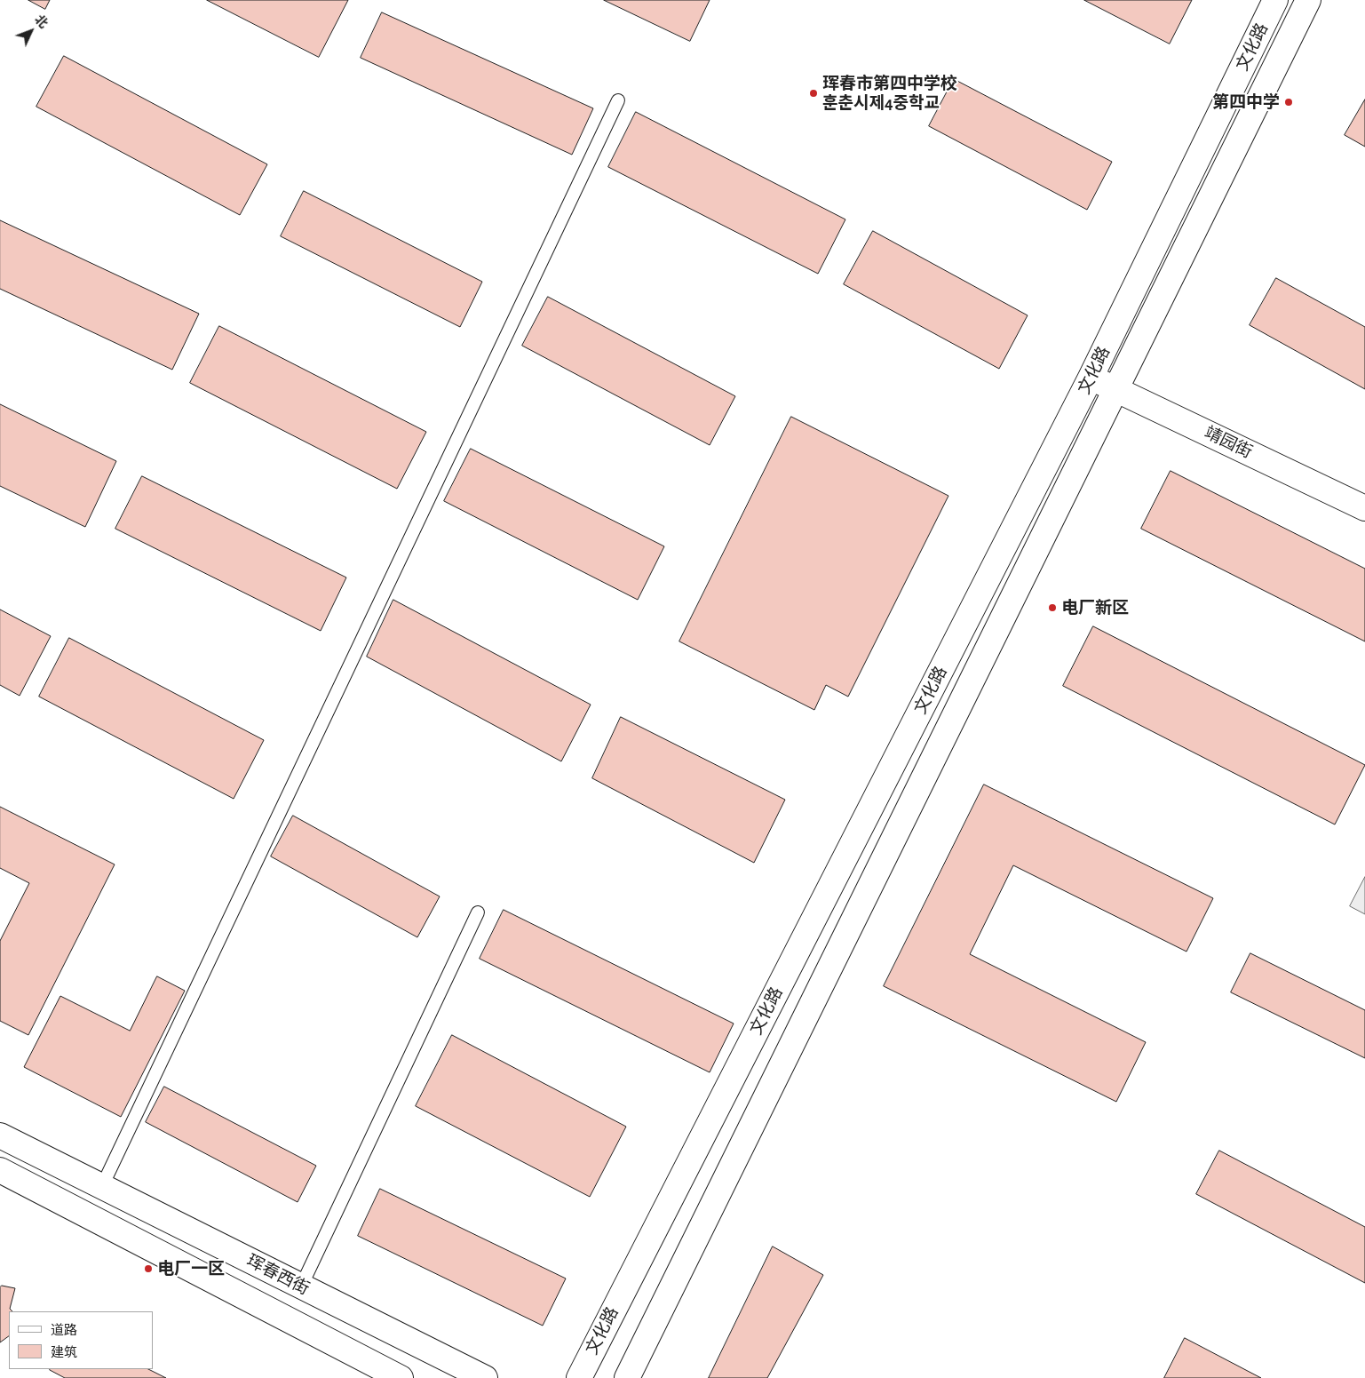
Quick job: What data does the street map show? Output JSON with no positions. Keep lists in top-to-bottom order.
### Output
{
  "streets": {
    "main road": ["文化路", "靖园街", "珲春西街"]
  },
  "crossings": [
    ["文化路", "靖园街"]
  ],
  "places": [
    "珲春市第四中学校 훈춘시제4중학교",
    "第四中学",
    "电厂新区",
    "电厂一区"
  ],
  "legend": ["道路", "建筑"],
  "north": "top right"
}
